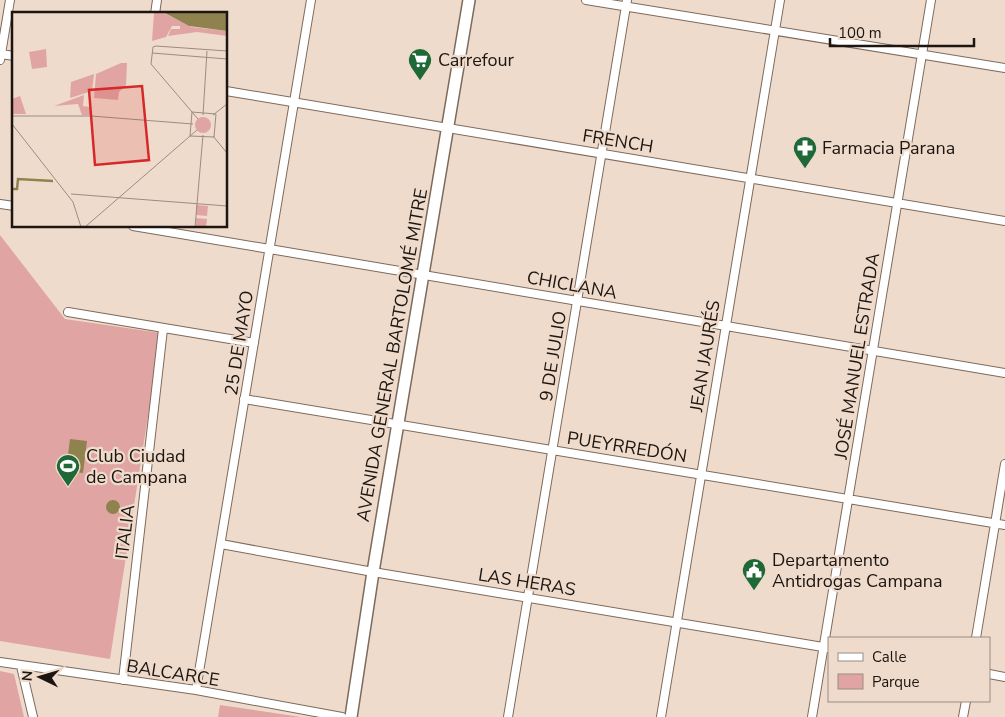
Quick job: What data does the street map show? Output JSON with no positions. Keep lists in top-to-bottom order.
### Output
{
  "streets": {
    "main road": ["AVENIDA GENERAL BARTOLOMÉ MITRE"],
    "street": [
      "FRENCH",
      "CHICLANA",
      "25 DE MAYO",
      "9 DE JULIO",
      "JEAN JAURÉS",
      "JOSÉ MANUEL ESTRADA",
      "PUEYRREDÓN",
      "ITALIA",
      "LAS HERAS",
      "BALCARCE"
    ]
  },
  "crossings": [
    ["FRENCH", "25 DE MAYO"],
    ["FRENCH", "AVENIDA GENERAL BARTOLOMÉ MITRE"],
    ["FRENCH", "9 DE JULIO"],
    ["FRENCH", "JEAN JAURÉS"],
    ["FRENCH", "JOSÉ MANUEL ESTRADA"],
    ["CHICLANA", "25 DE MAYO"],
    ["CHICLANA", "AVENIDA GENERAL BARTOLOMÉ MITRE"],
    ["CHICLANA", "9 DE JULIO"],
    ["CHICLANA", "JEAN JAURÉS"],
    ["CHICLANA", "JOSÉ MANUEL ESTRADA"],
    ["25 DE MAYO", "PUEYRREDÓN"],
    ["25 DE MAYO", "LAS HERAS"],
    ["25 DE MAYO", "BALCARCE"],
    ["AVENIDA GENERAL BARTOLOMÉ MITRE", "PUEYRREDÓN"],
    ["AVENIDA GENERAL BARTOLOMÉ MITRE", "LAS HERAS"],
    ["9 DE JULIO", "PUEYRREDÓN"],
    ["9 DE JULIO", "LAS HERAS"],
    ["JEAN JAURÉS", "PUEYRREDÓN"],
    ["JEAN JAURÉS", "LAS HERAS"],
    ["JOSÉ MANUEL ESTRADA", "PUEYRREDÓN"],
    ["JOSÉ MANUEL ESTRADA", "LAS HERAS"],
    ["ITALIA", "BALCARCE"]
  ],
  "places": {
    "supermarket": ["Carrefour"],
    "pharmacy": ["Farmacia Parana"],
    "sports": ["Club Ciudad de Campana"],
    "public building": ["Departamento Antidrogas Campana"]
  },
  "legend": ["Calle", "Parque"],
  "scale_bar": "100 m",
  "north": "left"
}
